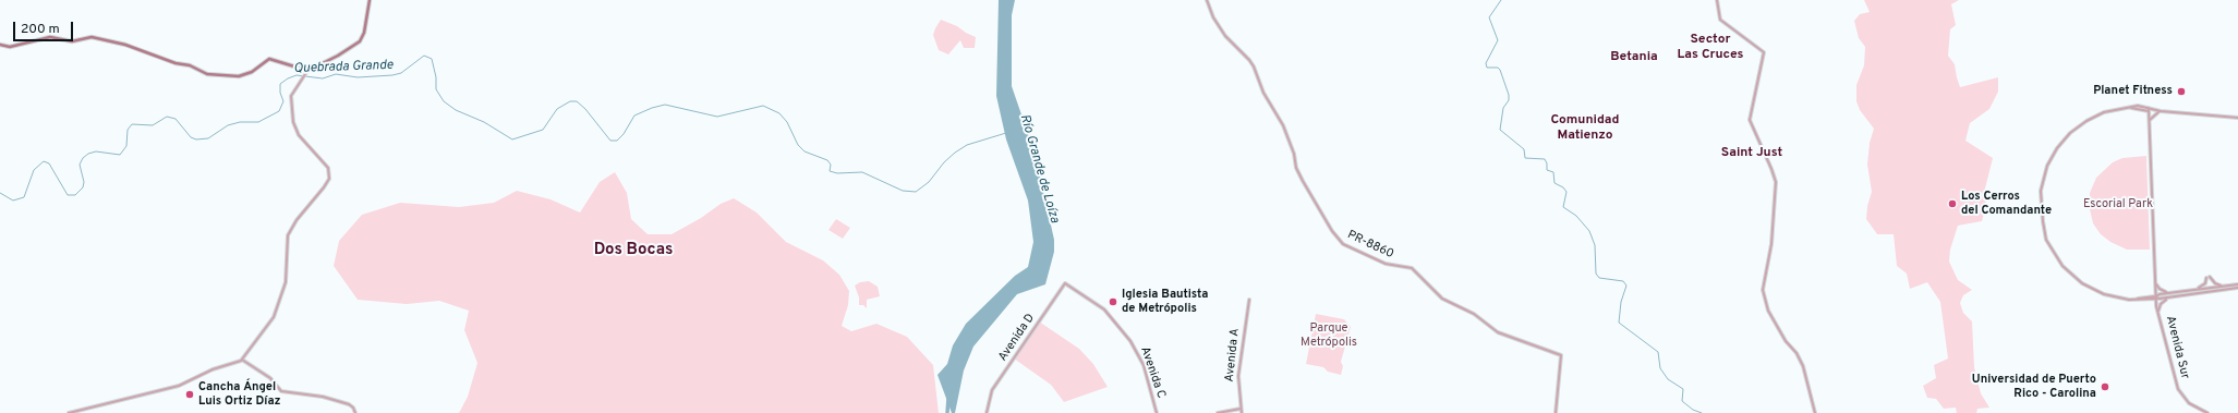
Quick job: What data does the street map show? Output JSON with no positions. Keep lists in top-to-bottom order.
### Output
{
  "streets": {
    "street": [
      "PR-8860",
      "Avenida D",
      "Avenida Sur",
      "Avenida A",
      "Avenida C"
    ]
  },
  "crossings": [
    ["Avenida D", "Avenida C"]
  ],
  "districts": [
    "Sector Las Cruces",
    "Betania",
    "Comunidad Matienzo",
    "Saint Just",
    "Dos Bocas"
  ],
  "water": ["Quebrada Grande", "Río Grande de Loíza"],
  "parks": ["Escorial Park", "Parque Metrópolis"],
  "places": [
    "Planet Fitness",
    "Los Cerros del Comandante",
    "Iglesia Bautista de Metrópolis",
    "Universidad de Puerto Rico - Carolina",
    "Cancha Ángel Luis Ortiz Díaz"
  ],
  "scale_bar": "200 m"
}
